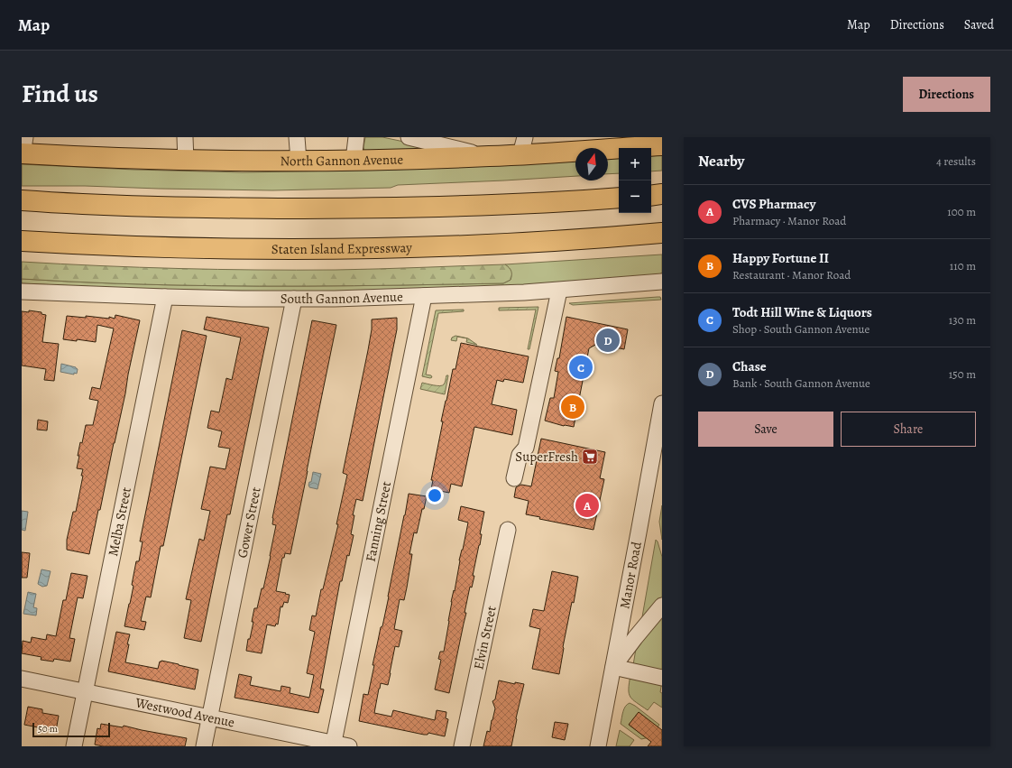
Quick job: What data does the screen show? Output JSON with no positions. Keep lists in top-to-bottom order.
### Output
{
  "streets": {
    "main road": ["North Gannon Avenue", "Staten Island Expressway"],
    "street": [
      "South Gannon Avenue",
      "Melba Street",
      "Fanning Street",
      "Gower Street",
      "Manor Road",
      "Elvin Street",
      "Westwood Avenue"
    ]
  },
  "crossings": [
    ["South Gannon Avenue", "Melba Street"],
    ["South Gannon Avenue", "Fanning Street"],
    ["South Gannon Avenue", "Gower Street"],
    ["Melba Street", "Westwood Avenue"],
    ["Fanning Street", "Westwood Avenue"],
    ["Gower Street", "Westwood Avenue"]
  ],
  "places": {
    "supermarket": ["SuperFresh"]
  },
  "scale_bar": "50 m",
  "north": "top",
  "page": {
    "header": "Map",
    "nav": ["Map", "Directions", "Saved"],
    "title": "Find us",
    "buttons": [
      "Directions",
      ["Save", "Share"]
    ],
    "heading": ["Nearby", "4 results"],
    "map_buttons": ["+", "−"],
    "list": [
      {
        "mark": "A",
        "name": "CVS Pharmacy",
        "note": "Pharmacy · Manor Road",
        "value": "100 m"
      },
      {
        "mark": "B",
        "name": "Happy Fortune II",
        "note": "Restaurant · Manor Road",
        "value": "110 m"
      },
      {
        "mark": "C",
        "name": "Todt Hill Wine & Liquors",
        "note": "Shop · South Gannon Avenue",
        "value": "130 m"
      },
      {
        "mark": "D",
        "name": "Chase",
        "note": "Bank · South Gannon Avenue",
        "value": "150 m"
      }
    ],
    "pins": [
      "D",
      "C",
      "B",
      "A"
    ],
    "scale": "50 m"
  }
}
